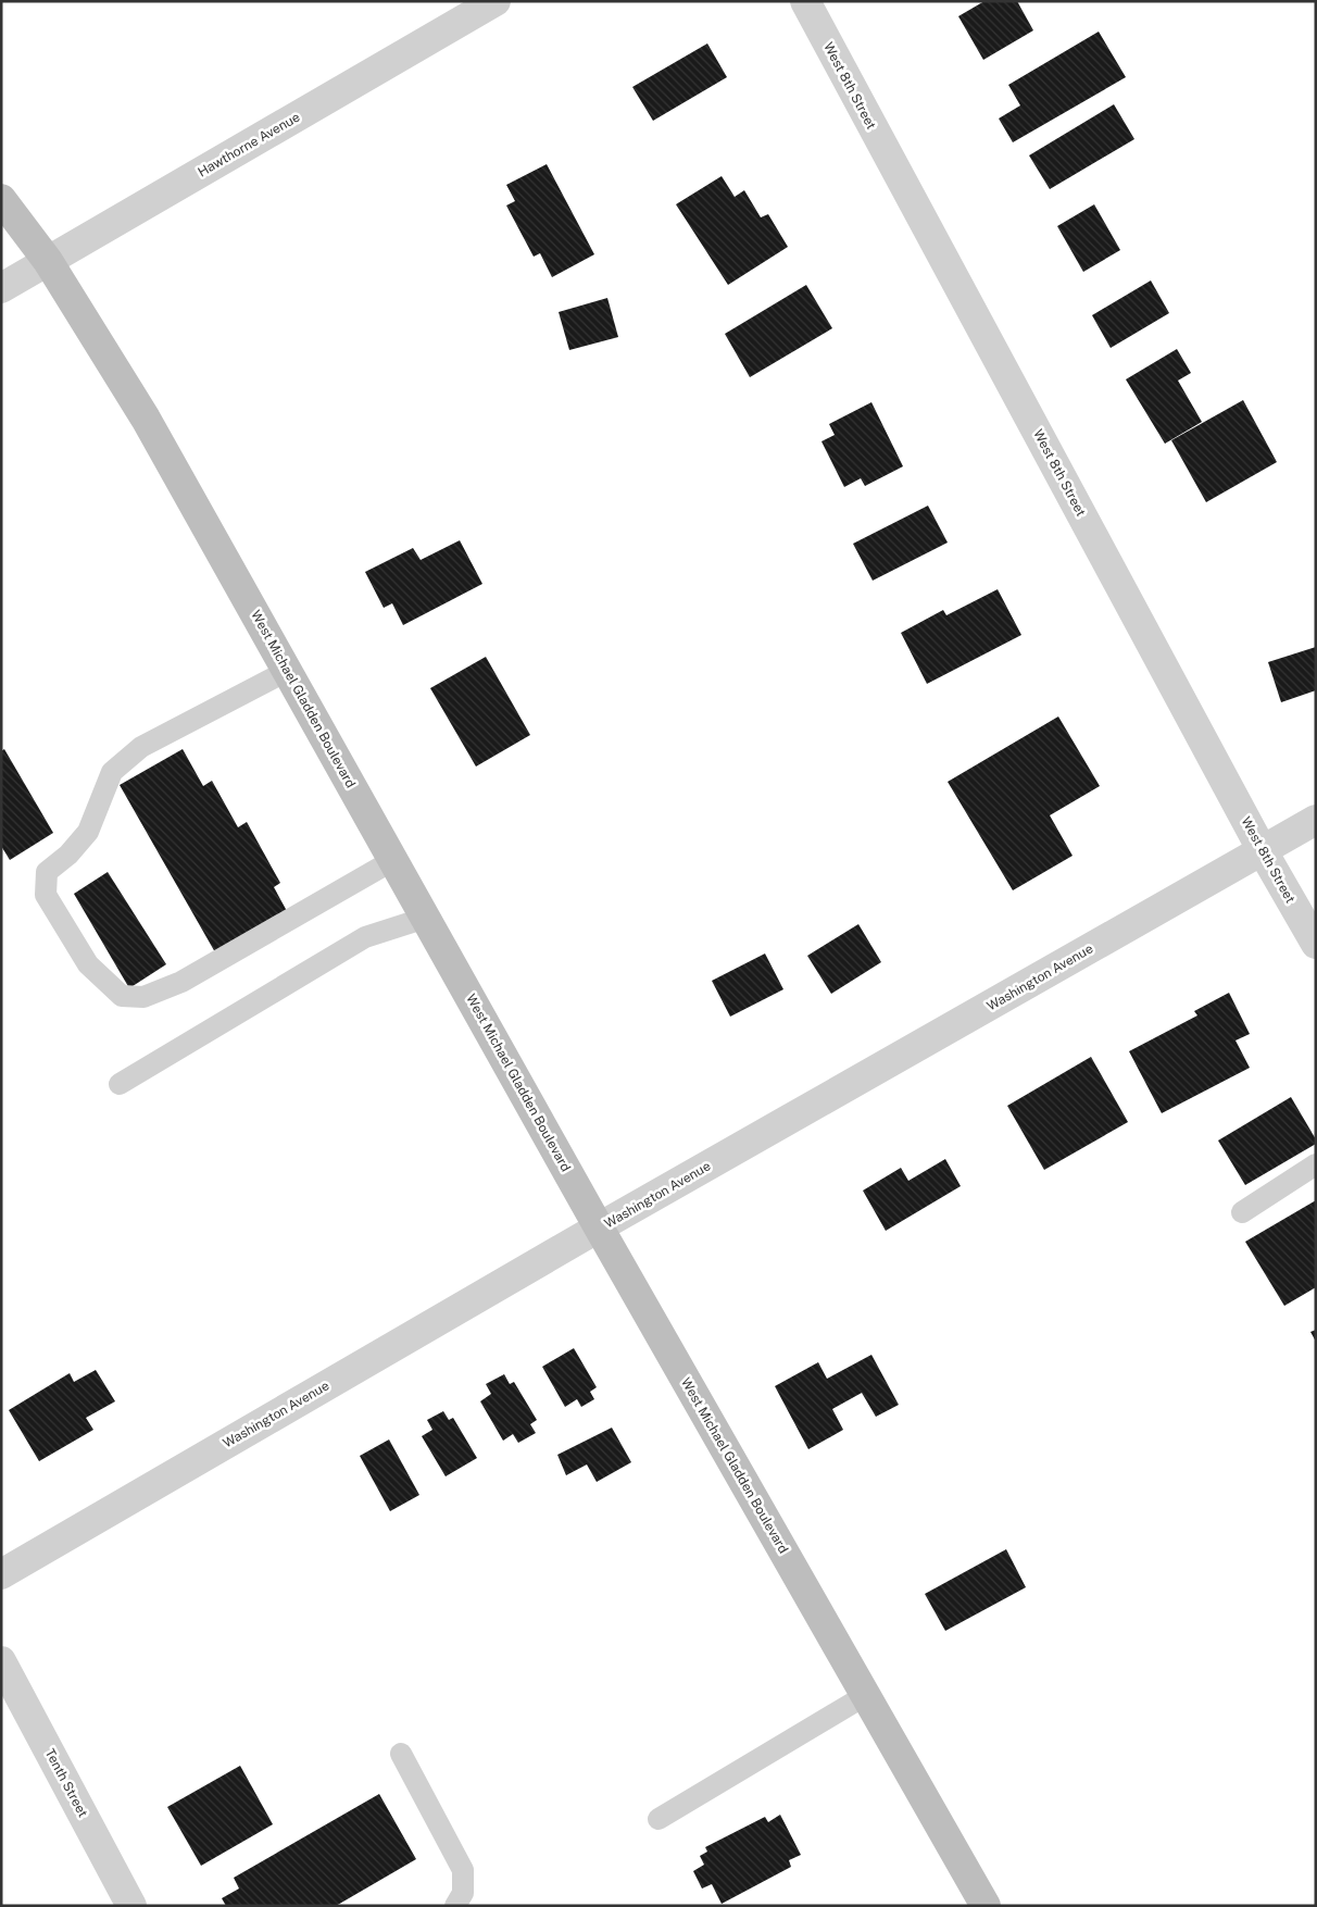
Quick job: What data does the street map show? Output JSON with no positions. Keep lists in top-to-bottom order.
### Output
{
  "streets": {
    "main road": ["West Michael Gladden Boulevard"],
    "street": [
      "West 8th Street",
      "Hawthorne Avenue",
      "Washington Avenue",
      "Tenth Street"
    ]
  },
  "crossings": [
    ["West 8th Street", "Washington Avenue"],
    ["Hawthorne Avenue", "West Michael Gladden Boulevard"],
    ["West Michael Gladden Boulevard", "Washington Avenue"]
  ]
}
